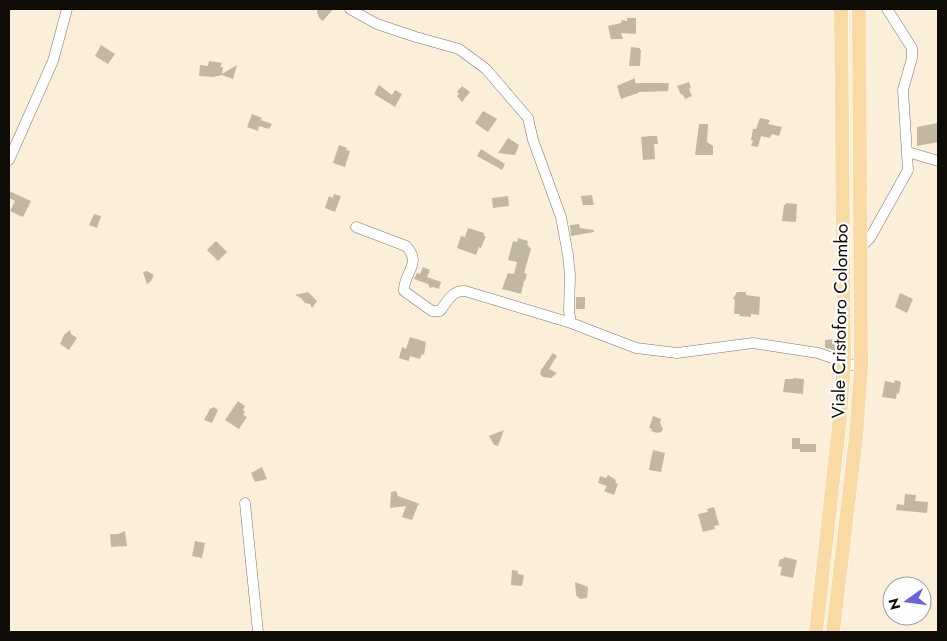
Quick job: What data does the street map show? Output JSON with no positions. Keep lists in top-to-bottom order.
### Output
{
  "streets": {
    "main road": ["Viale Cristoforo Colombo"]
  },
  "north": "left"
}
